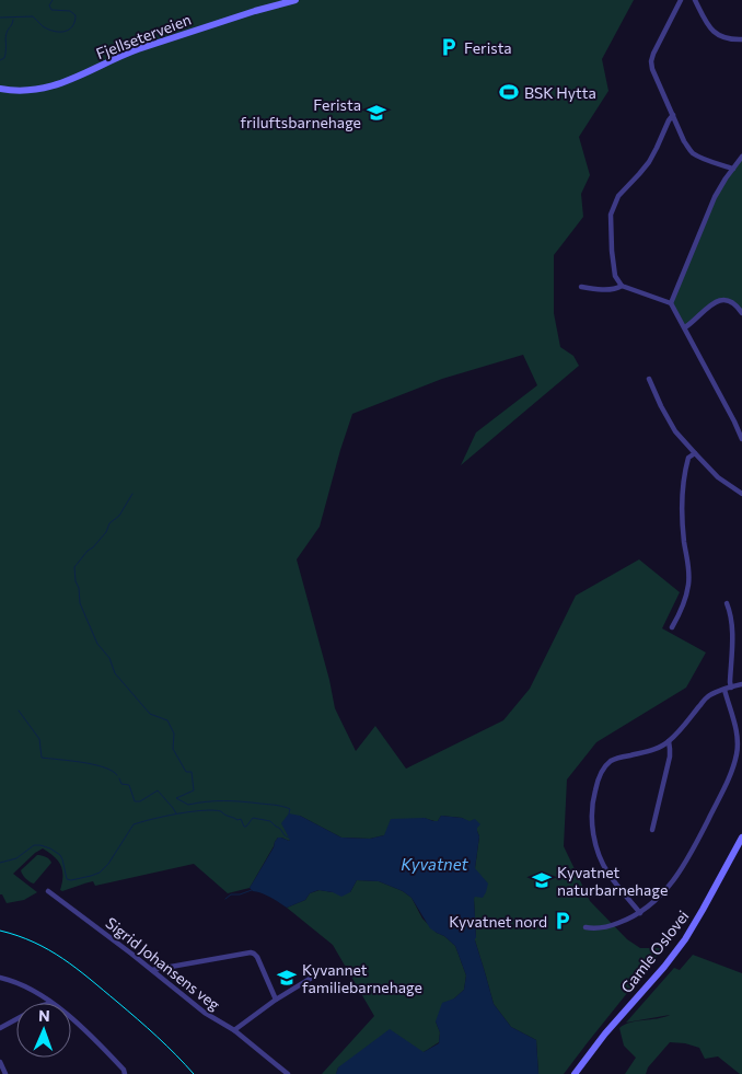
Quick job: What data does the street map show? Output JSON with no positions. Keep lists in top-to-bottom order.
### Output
{
  "streets": {
    "street": ["Fjellseterveien", "Gamle Oslovei", "Sigrid Johansens veg"]
  },
  "water": ["Kyvatnet"],
  "places": {
    "parking": ["Ferista", "Kyvatnet nord"],
    "sports": ["BSK Hytta"],
    "school or university": ["Ferista friluftsbarnehage", "Kyvatnet naturbarnehage", "Kyvannet familiebarnehage"]
  },
  "north": "top"
}
